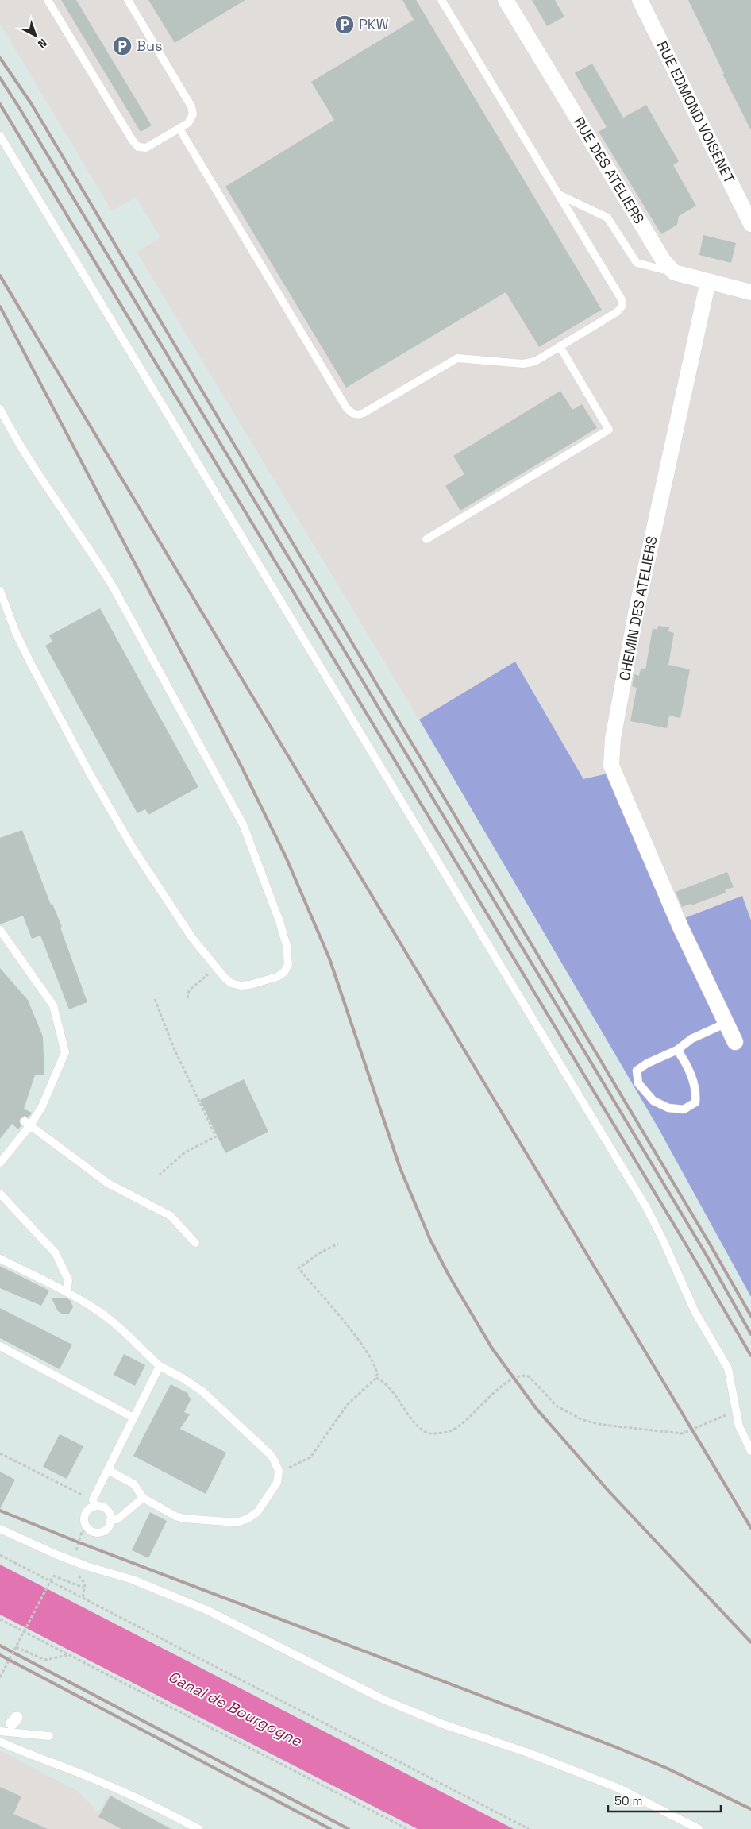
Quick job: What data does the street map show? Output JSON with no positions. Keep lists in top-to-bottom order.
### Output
{
  "streets": {
    "street": ["RUE EDMOND VOISENET", "RUE DES ATELIERS", "CHEMIN DES ATELIERS"]
  },
  "water": ["Canal de Bourgogne"],
  "places": {
    "parking": ["PKW", "Bus"]
  },
  "scale_bar": "50 m",
  "north": "bottom right"
}
